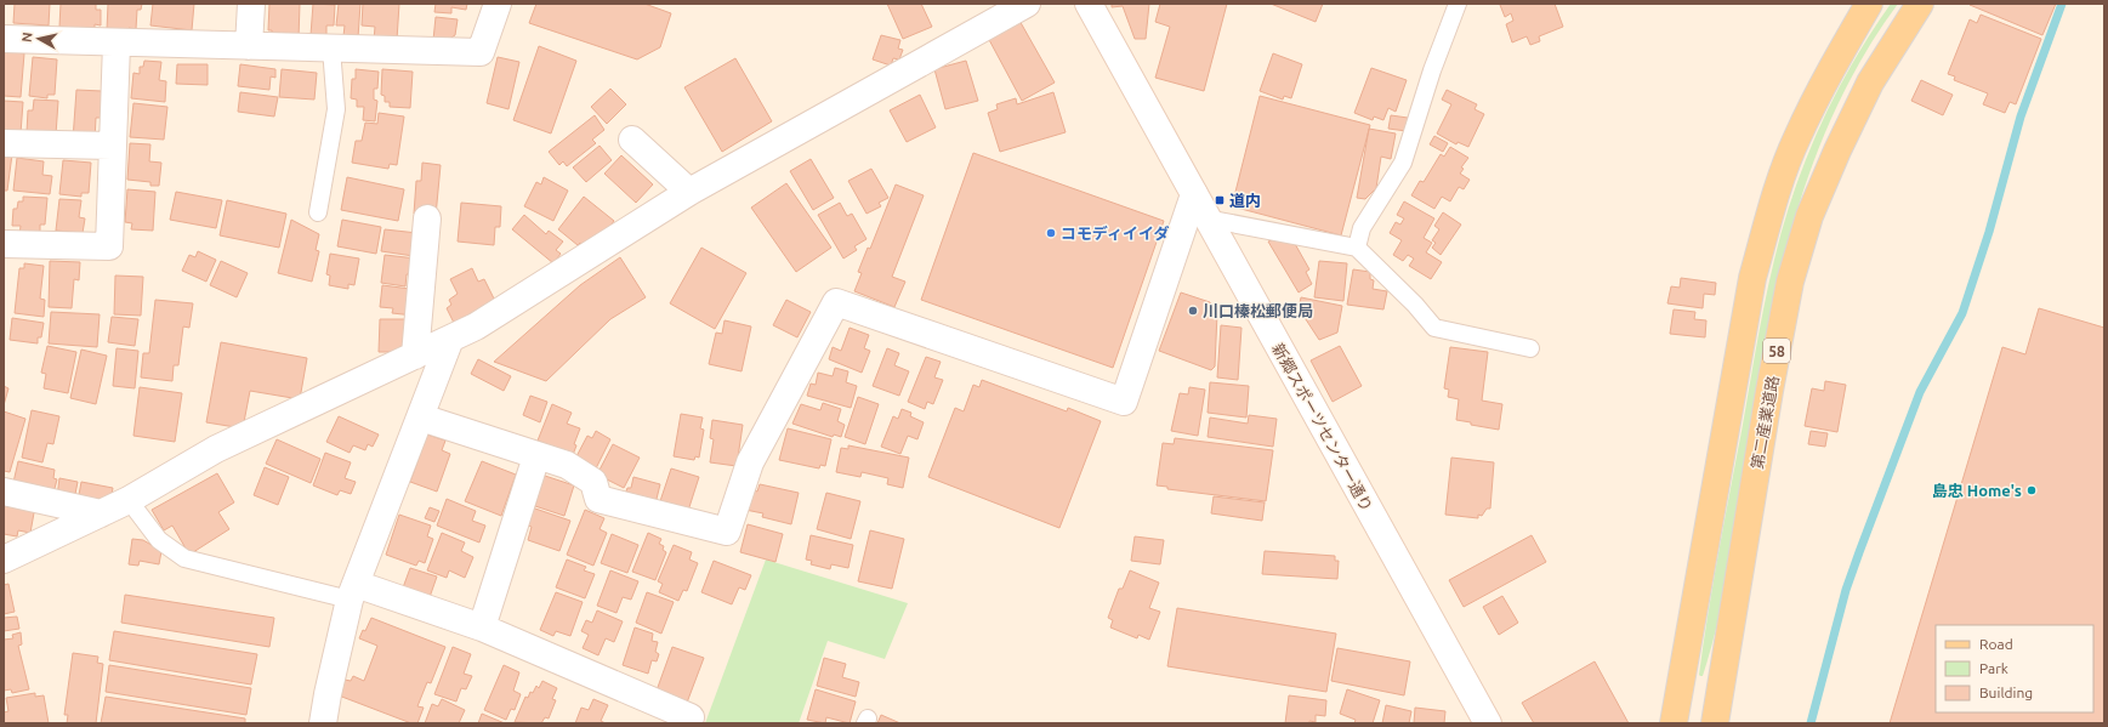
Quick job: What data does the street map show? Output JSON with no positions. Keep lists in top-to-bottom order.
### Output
{
  "streets": {
    "main road": ["58", "第二産業道路"],
    "street": ["新郷スポーツセンター通り"]
  },
  "places": {
    "transit": ["道内"],
    "other": ["コモディイイダ", "川口榛松郵便局", "島忠 Home's"]
  },
  "legend": ["Road", "Park", "Building"],
  "north": "left"
}
